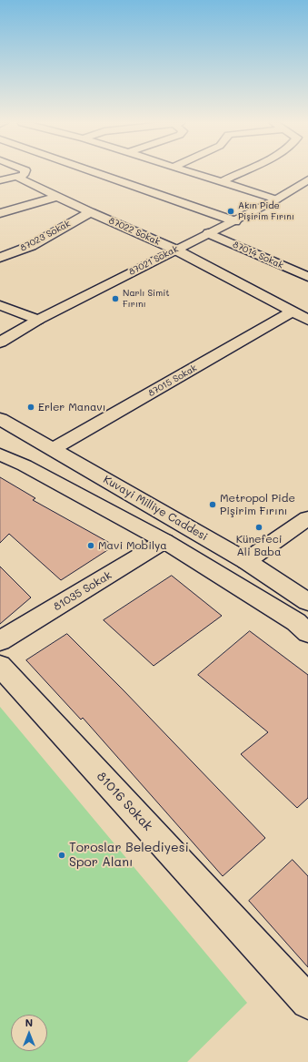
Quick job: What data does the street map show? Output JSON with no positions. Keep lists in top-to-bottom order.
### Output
{
  "streets": {
    "street": [
      "87022 Sokak",
      "87023 Sokak",
      "87014 Sokak",
      "87021 Sokak",
      "87015 Sokak",
      "Kuvayi Milliye Caddesi",
      "81035 Sokak",
      "81016 Sokak"
    ]
  },
  "crossings": [
    ["87022 Sokak", "87023 Sokak"],
    ["87022 Sokak", "87021 Sokak"],
    ["87022 Sokak", "87015 Sokak"],
    ["87014 Sokak", "87021 Sokak"],
    ["87015 Sokak", "Kuvayi Milliye Caddesi"]
  ],
  "places": [
    "Akın Pide Pişirim Fırını",
    "Narlı Simit Fırını",
    "Erler Manavı",
    "Metropol Pide Pişirim Fırını",
    "Künefeci Ali Baba",
    "Mavi Mobilya",
    "Toroslar Belediyesi Spor Alanı"
  ],
  "north": "top"
}
